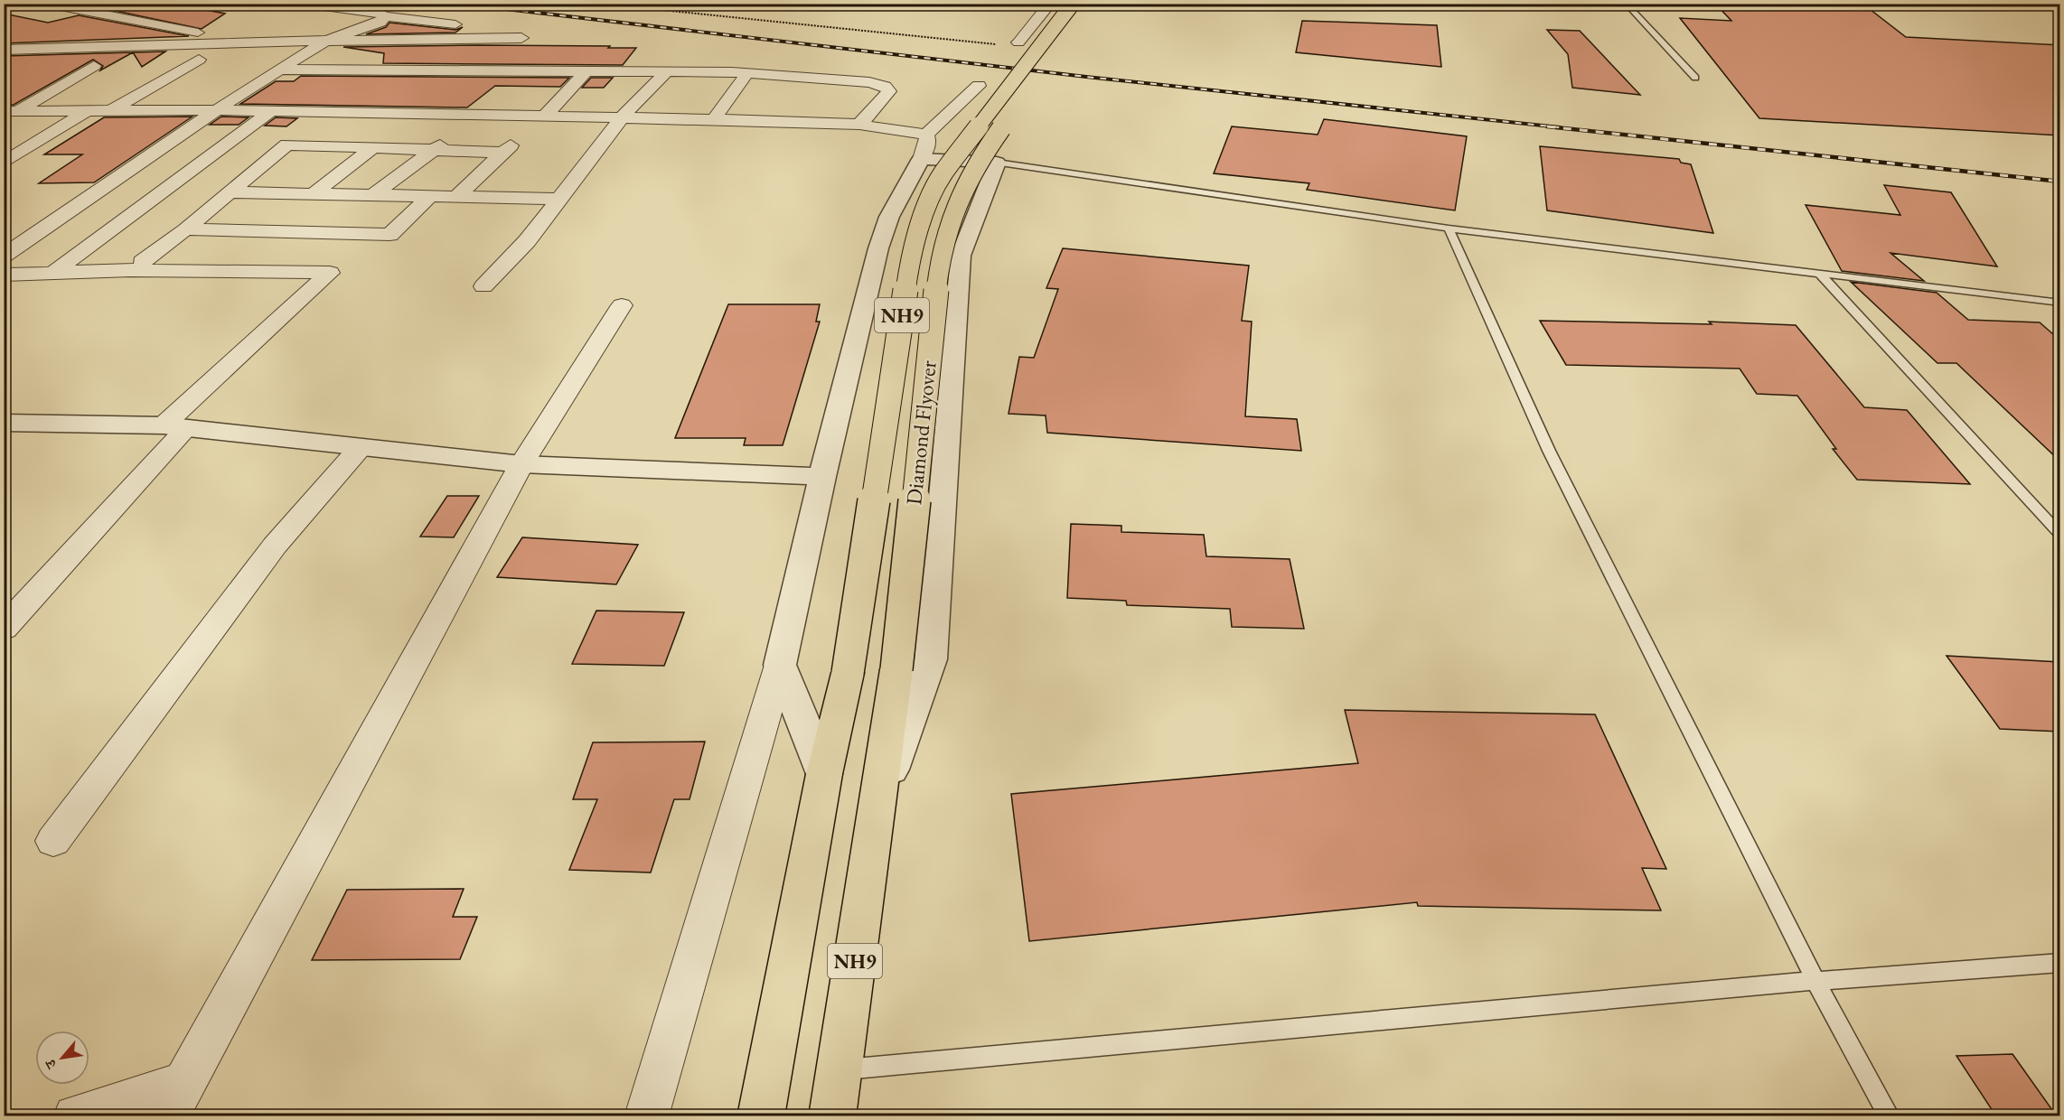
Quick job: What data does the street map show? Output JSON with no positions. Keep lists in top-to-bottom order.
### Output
{
  "streets": {
    "highway": ["NH9", "Diamond Flyover"]
  },
  "crossings": [
    ["NH9", "Diamond Flyover"]
  ],
  "north": "bottom left"
}
